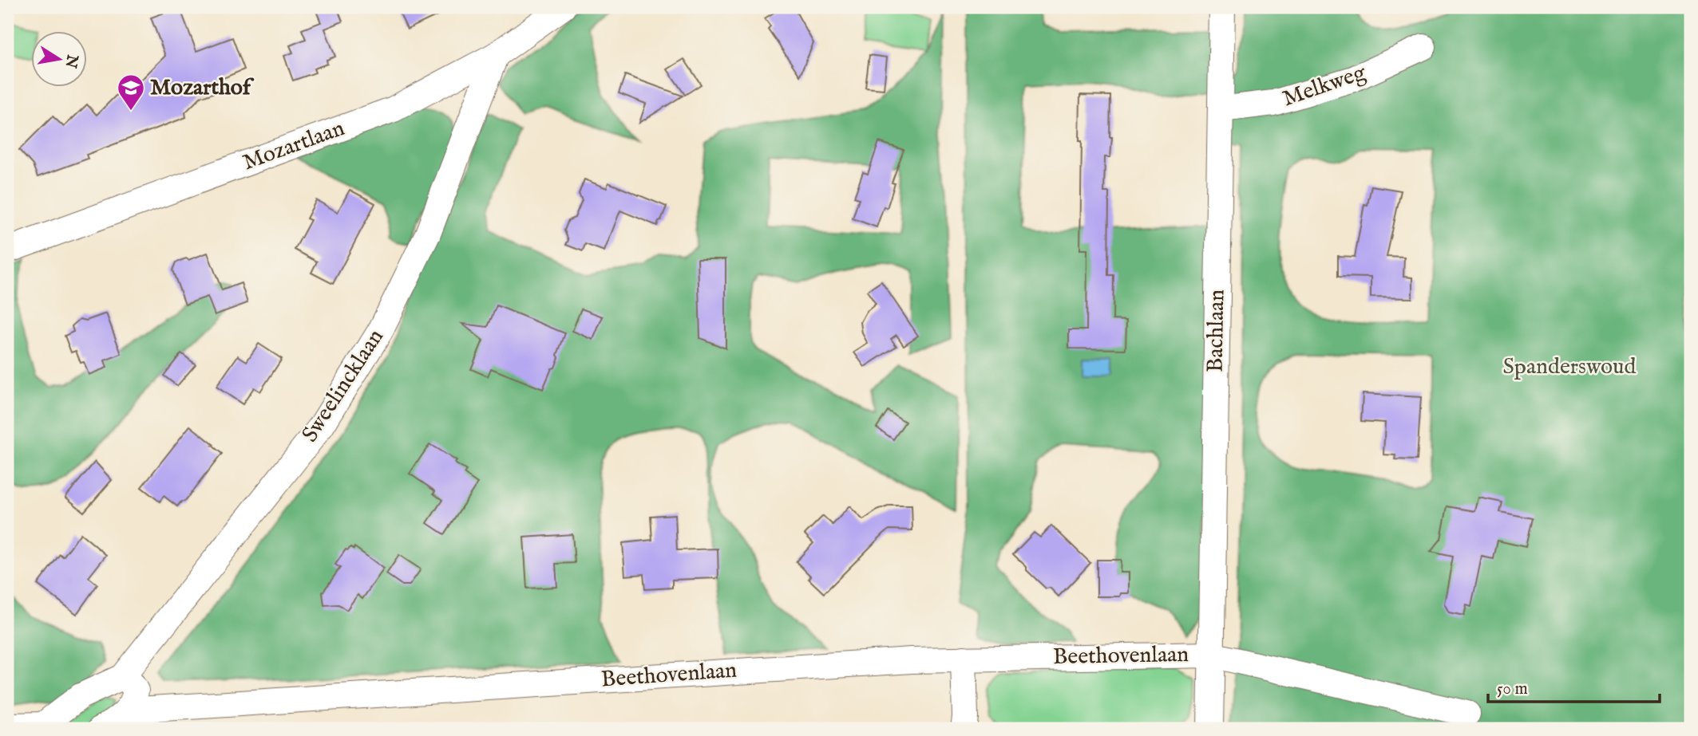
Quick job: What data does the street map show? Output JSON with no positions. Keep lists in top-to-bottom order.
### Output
{
  "streets": {
    "street": [
      "Melkweg",
      "Mozartlaan",
      "Bachlaan",
      "Sweelincklaan",
      "Beethovenlaan"
    ]
  },
  "crossings": [
    ["Melkweg", "Bachlaan"],
    ["Mozartlaan", "Sweelincklaan"],
    ["Bachlaan", "Beethovenlaan"]
  ],
  "parks": ["Spanderswoud"],
  "places": {
    "school or university": ["Mozarthof"]
  },
  "scale_bar": "50 m",
  "north": "right"
}
